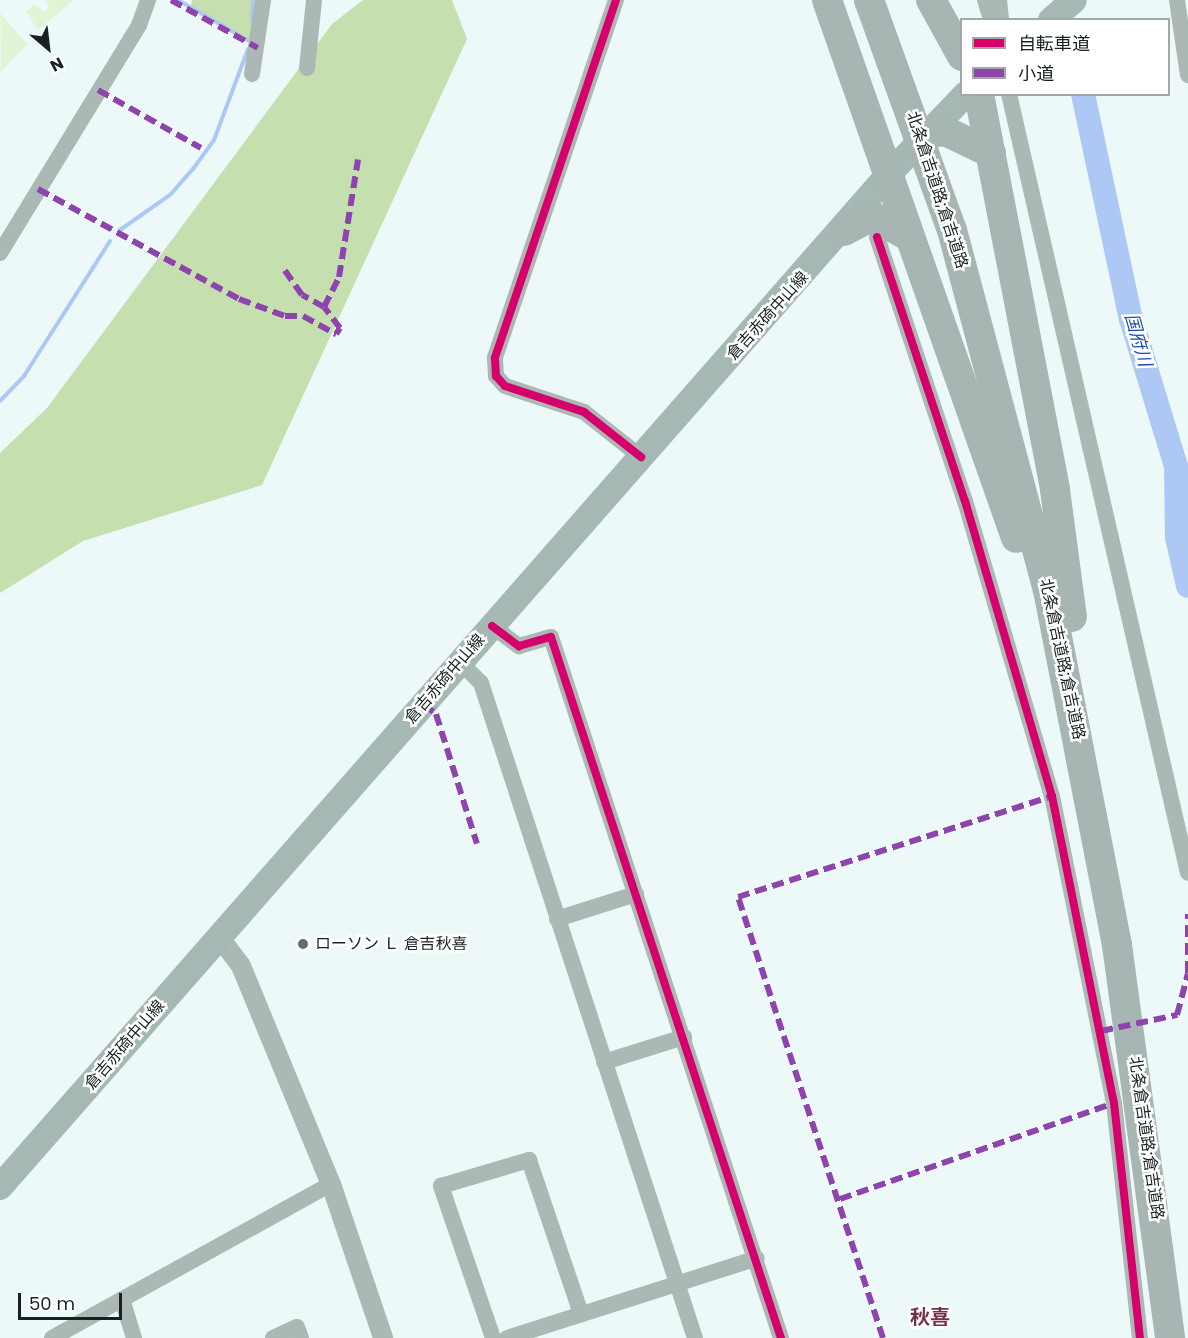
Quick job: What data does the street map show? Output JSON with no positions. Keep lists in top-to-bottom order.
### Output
{
  "streets": {
    "highway": ["北条倉吉道路;倉吉道路"],
    "main road": ["倉吉赤碕中山線"]
  },
  "districts": ["秋喜"],
  "water": ["国府川"],
  "places": ["ローソン Ｌ 倉吉秋喜"],
  "legend": ["自転車道", "小道"],
  "scale_bar": "50 m",
  "north": "bottom right"
}
